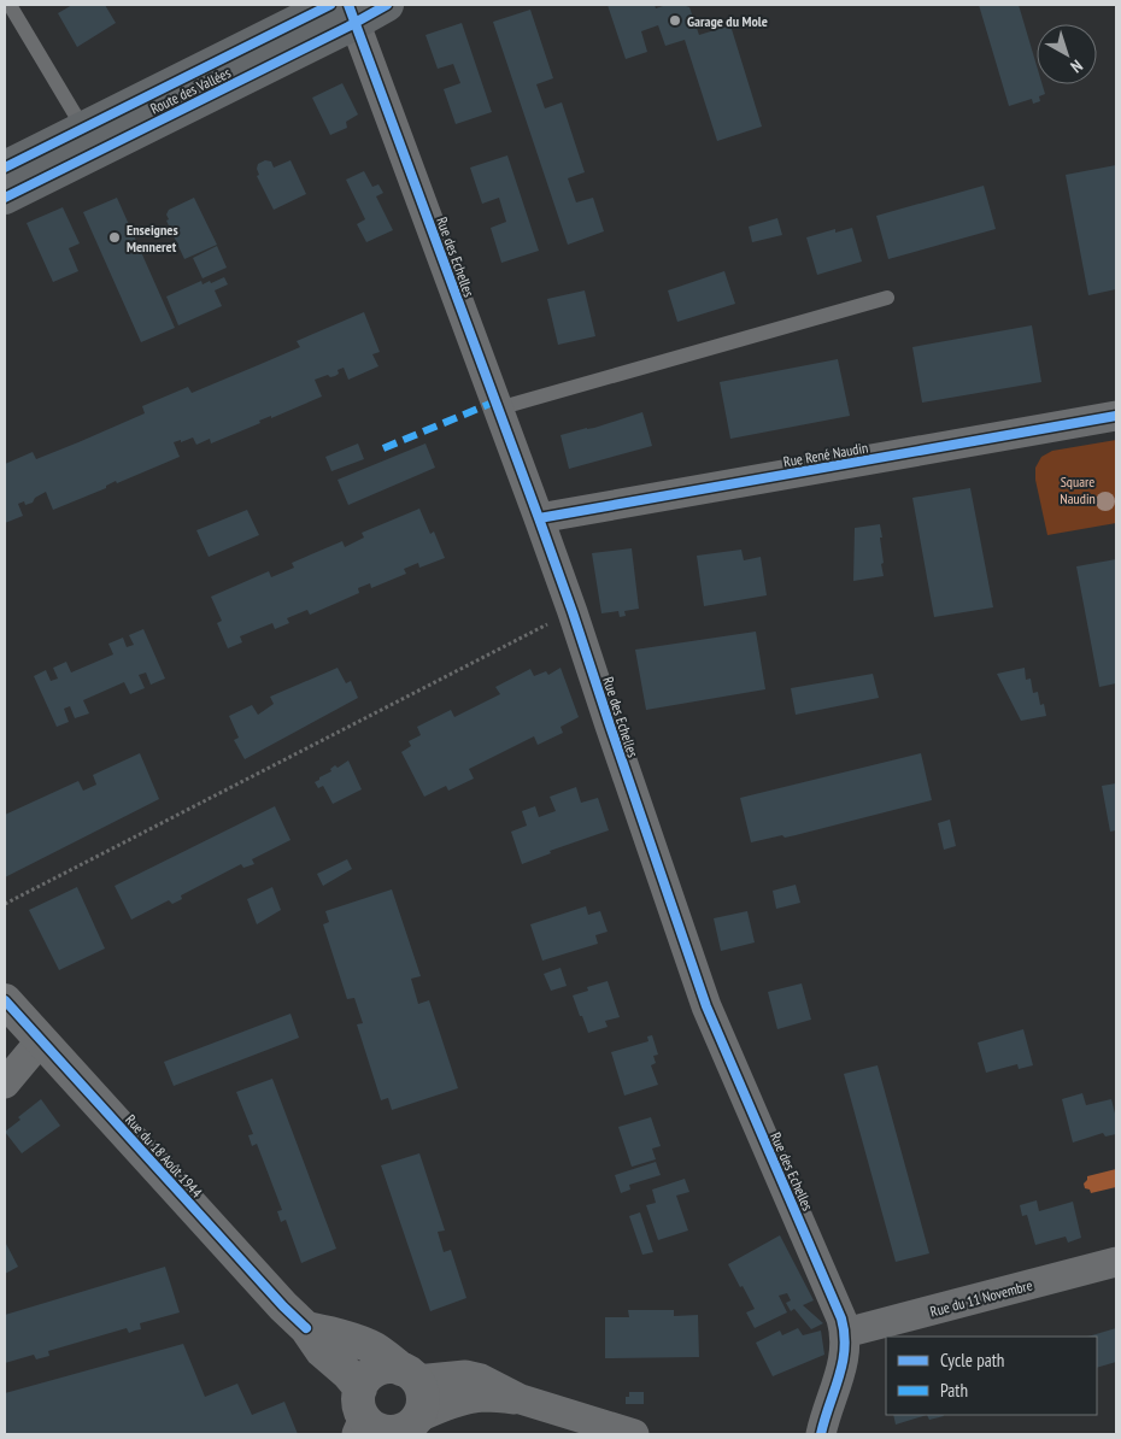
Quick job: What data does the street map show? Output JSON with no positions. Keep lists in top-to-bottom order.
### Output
{
  "streets": {
    "main road": ["Route des Vallées"],
    "street": [
      "Rue des Echelles",
      "Rue René Naudin",
      "Rue du 18 Août 1944",
      "Rue du 11 Novembre"
    ]
  },
  "crossings": [
    ["Route des Vallées", "Rue des Echelles"],
    ["Rue des Echelles", "Rue René Naudin"],
    ["Rue des Echelles", "Rue du 11 Novembre"]
  ],
  "parks": ["Square Naudin"],
  "places": ["Garage du Mole", "Enseignes Menneret"],
  "legend": ["Cycle path", "Path"],
  "north": "bottom right"
}
